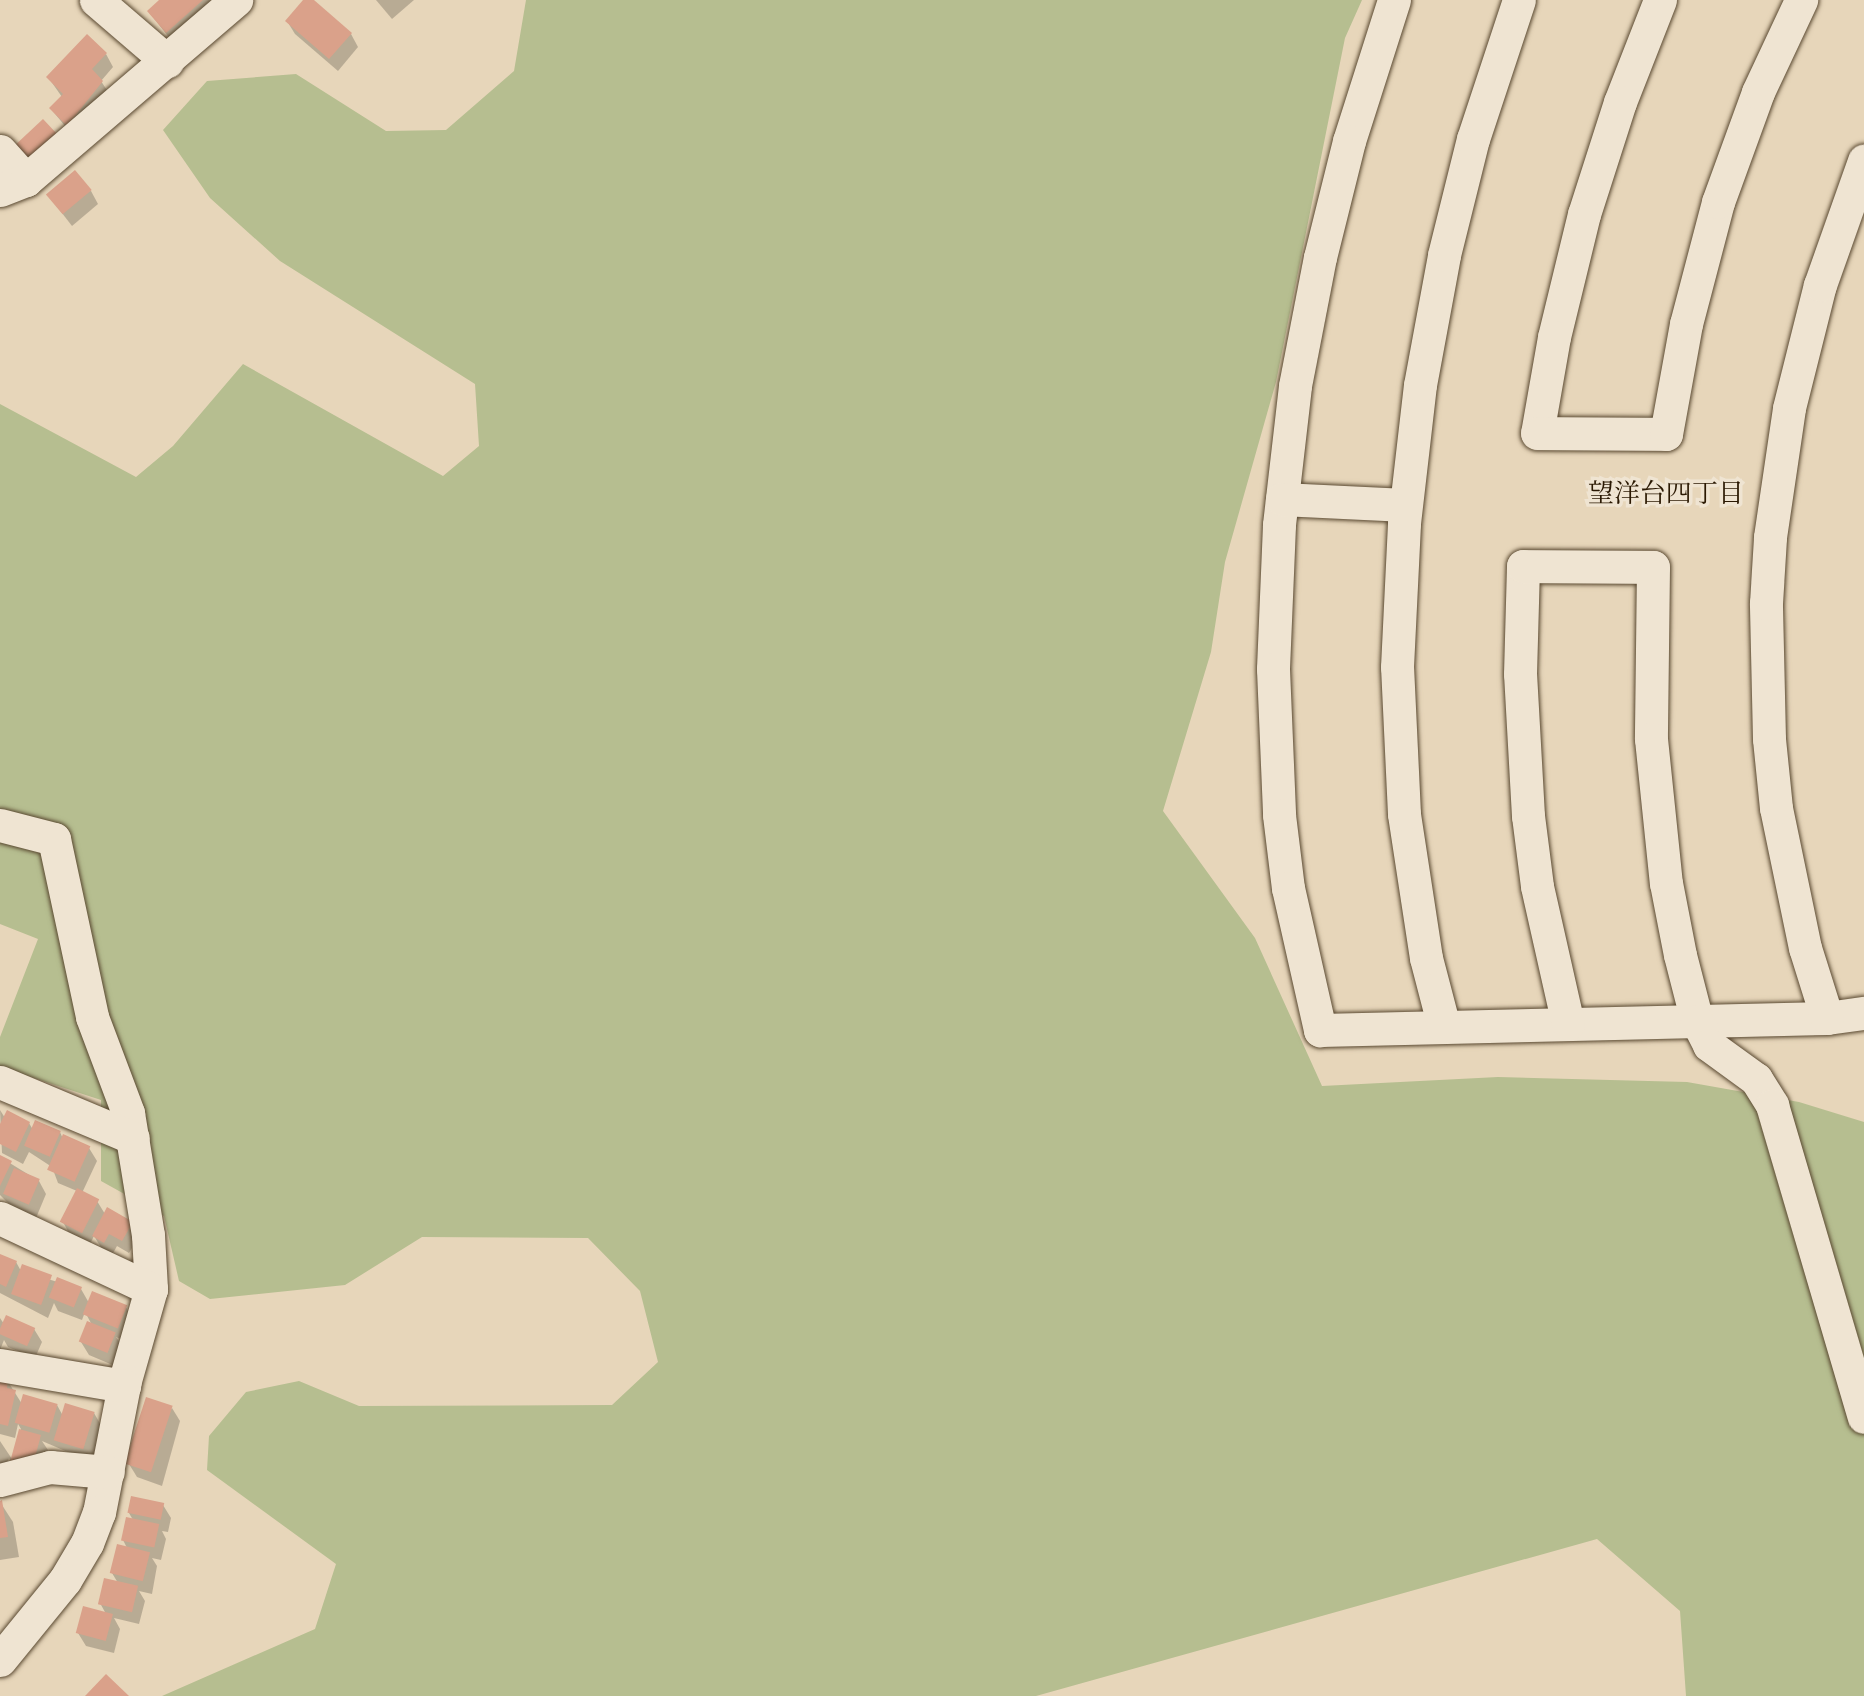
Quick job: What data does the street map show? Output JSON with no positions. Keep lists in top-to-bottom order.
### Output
{
  "districts": ["望洋台四丁目"]
}
